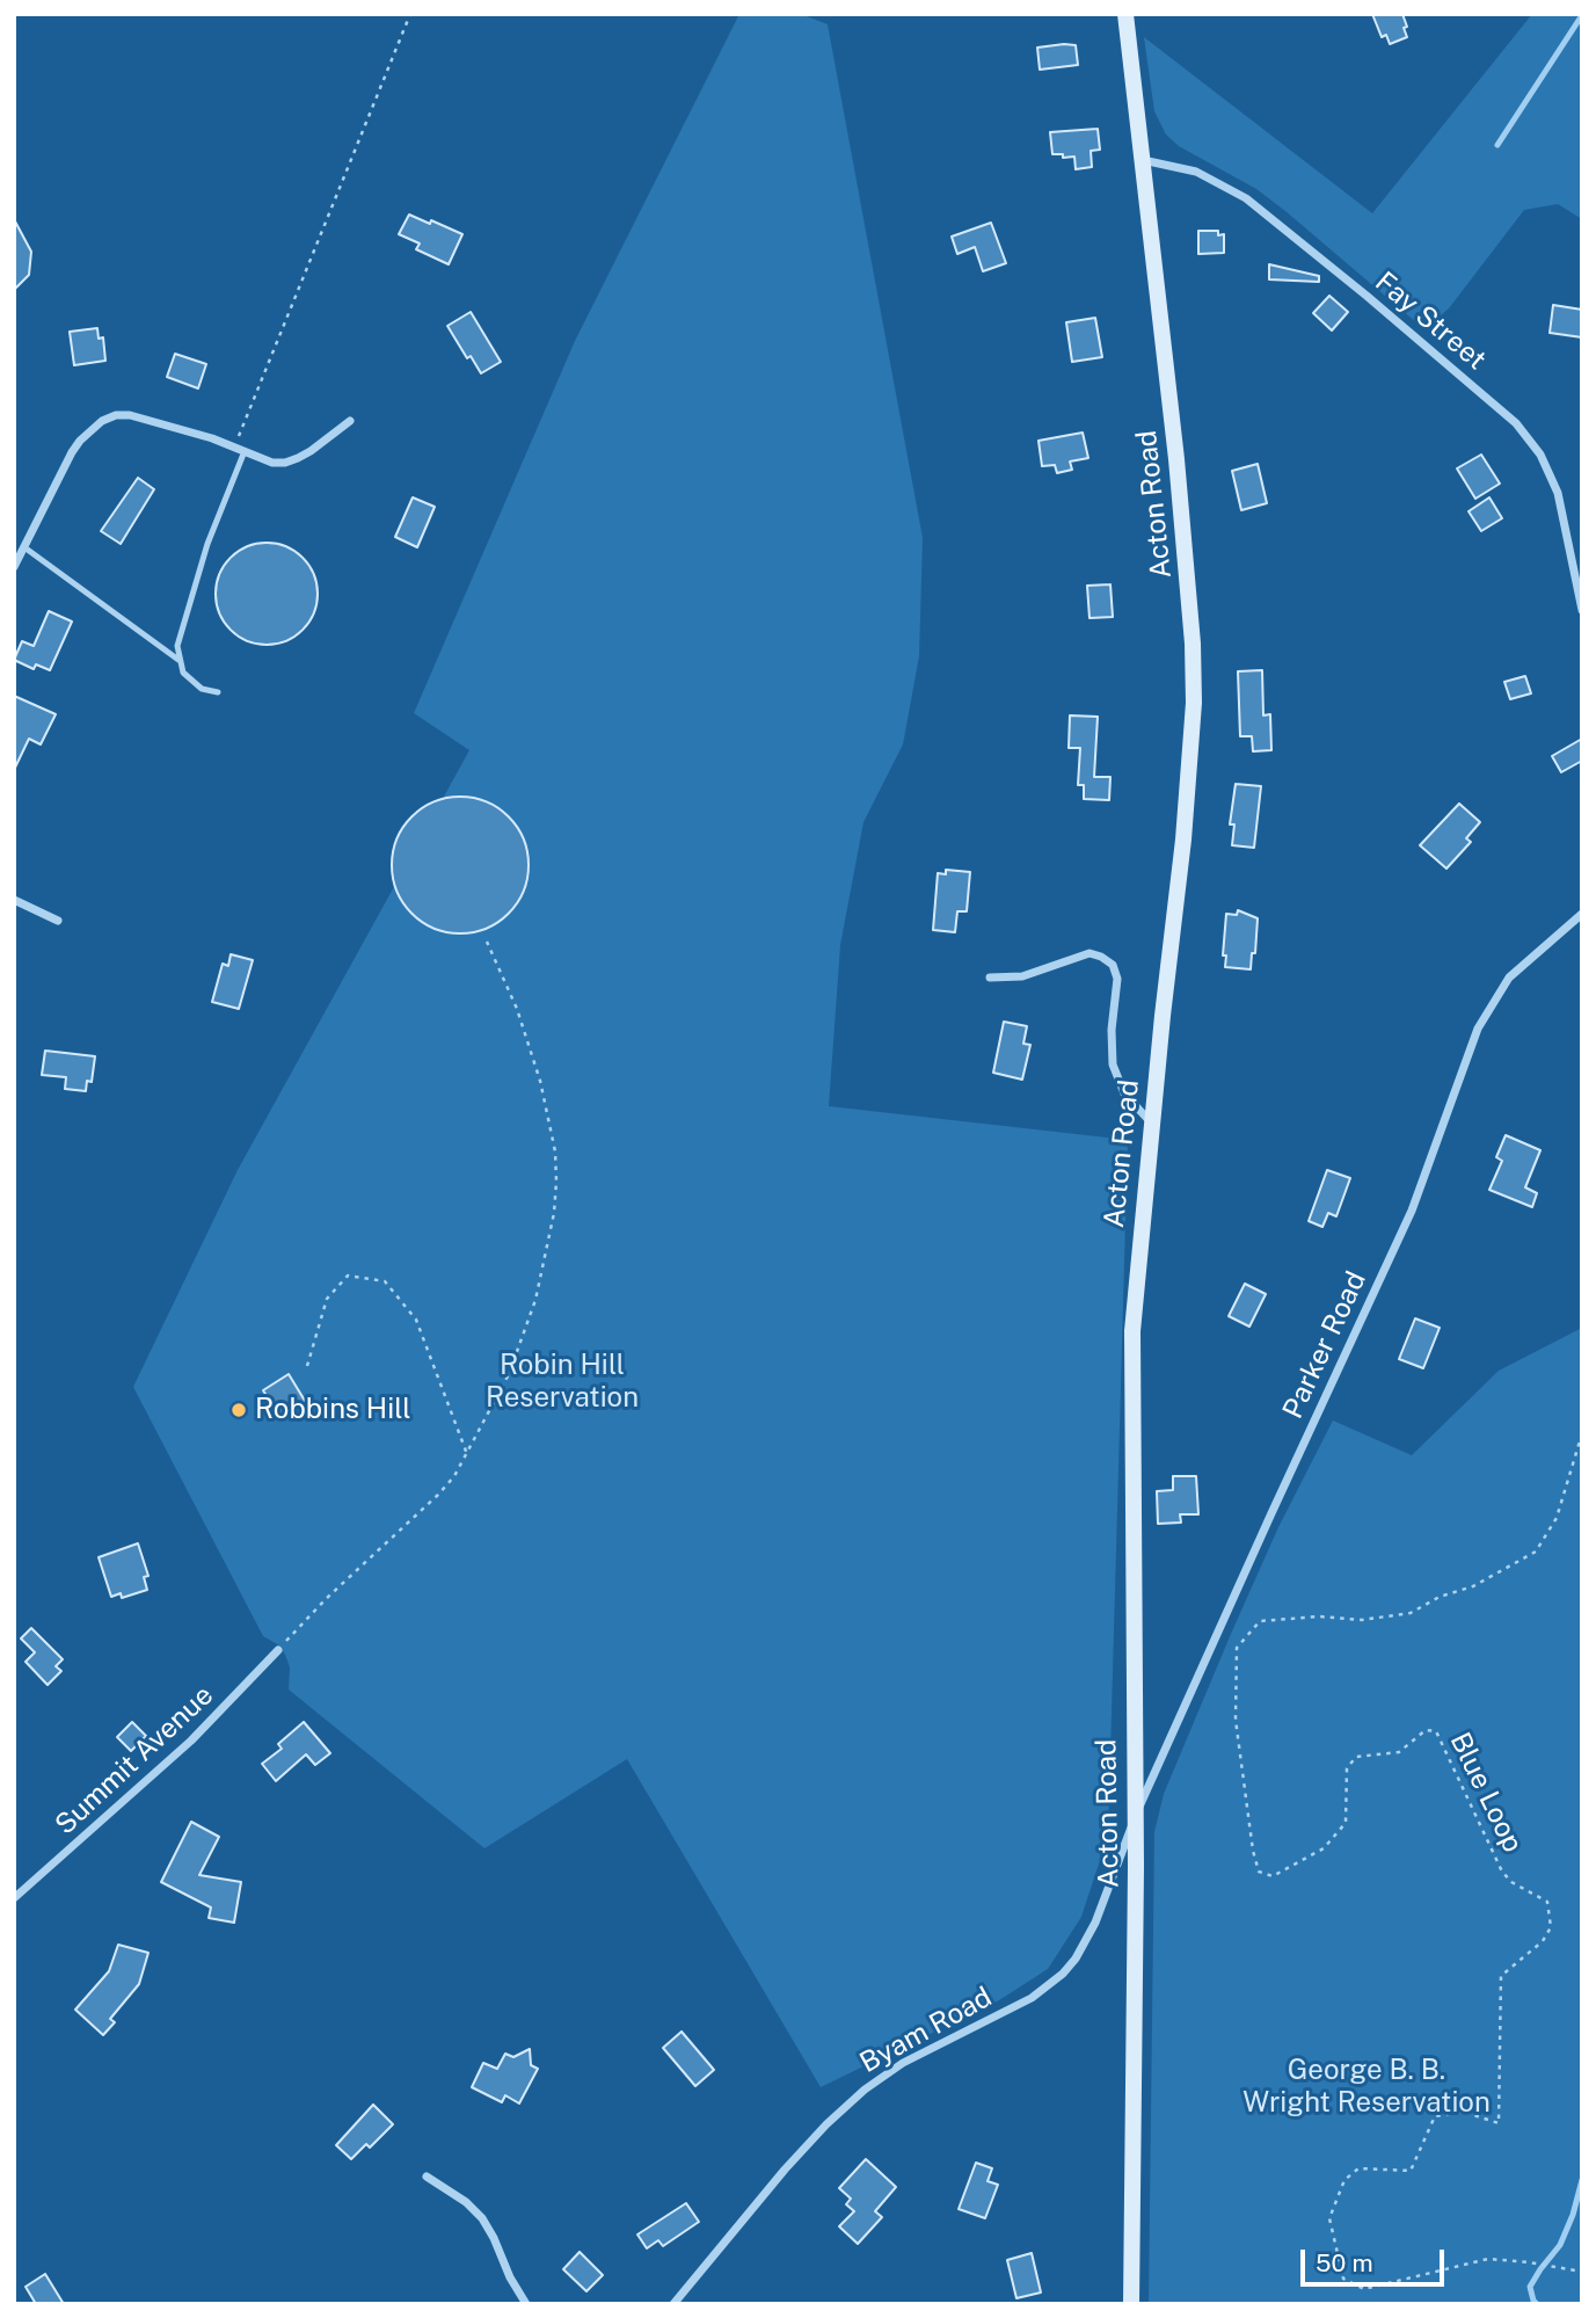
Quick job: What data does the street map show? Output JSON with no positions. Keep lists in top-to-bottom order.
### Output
{
  "streets": {
    "main road": ["Acton Road"],
    "street": [
      "Fay Street",
      "Parker Road",
      "Summit Avenue",
      "Byam Road"
    ],
    "path": ["Blue Loop"]
  },
  "crossings": [
    ["Fay Street", "Acton Road"],
    ["Acton Road", "Parker Road"],
    ["Acton Road", "Byam Road"],
    ["Parker Road", "Byam Road"]
  ],
  "parks": ["Robin Hill Reservation", "George B. B. Wright Reservation"],
  "places": ["Robbins Hill"],
  "scale_bar": "50 m"
}
